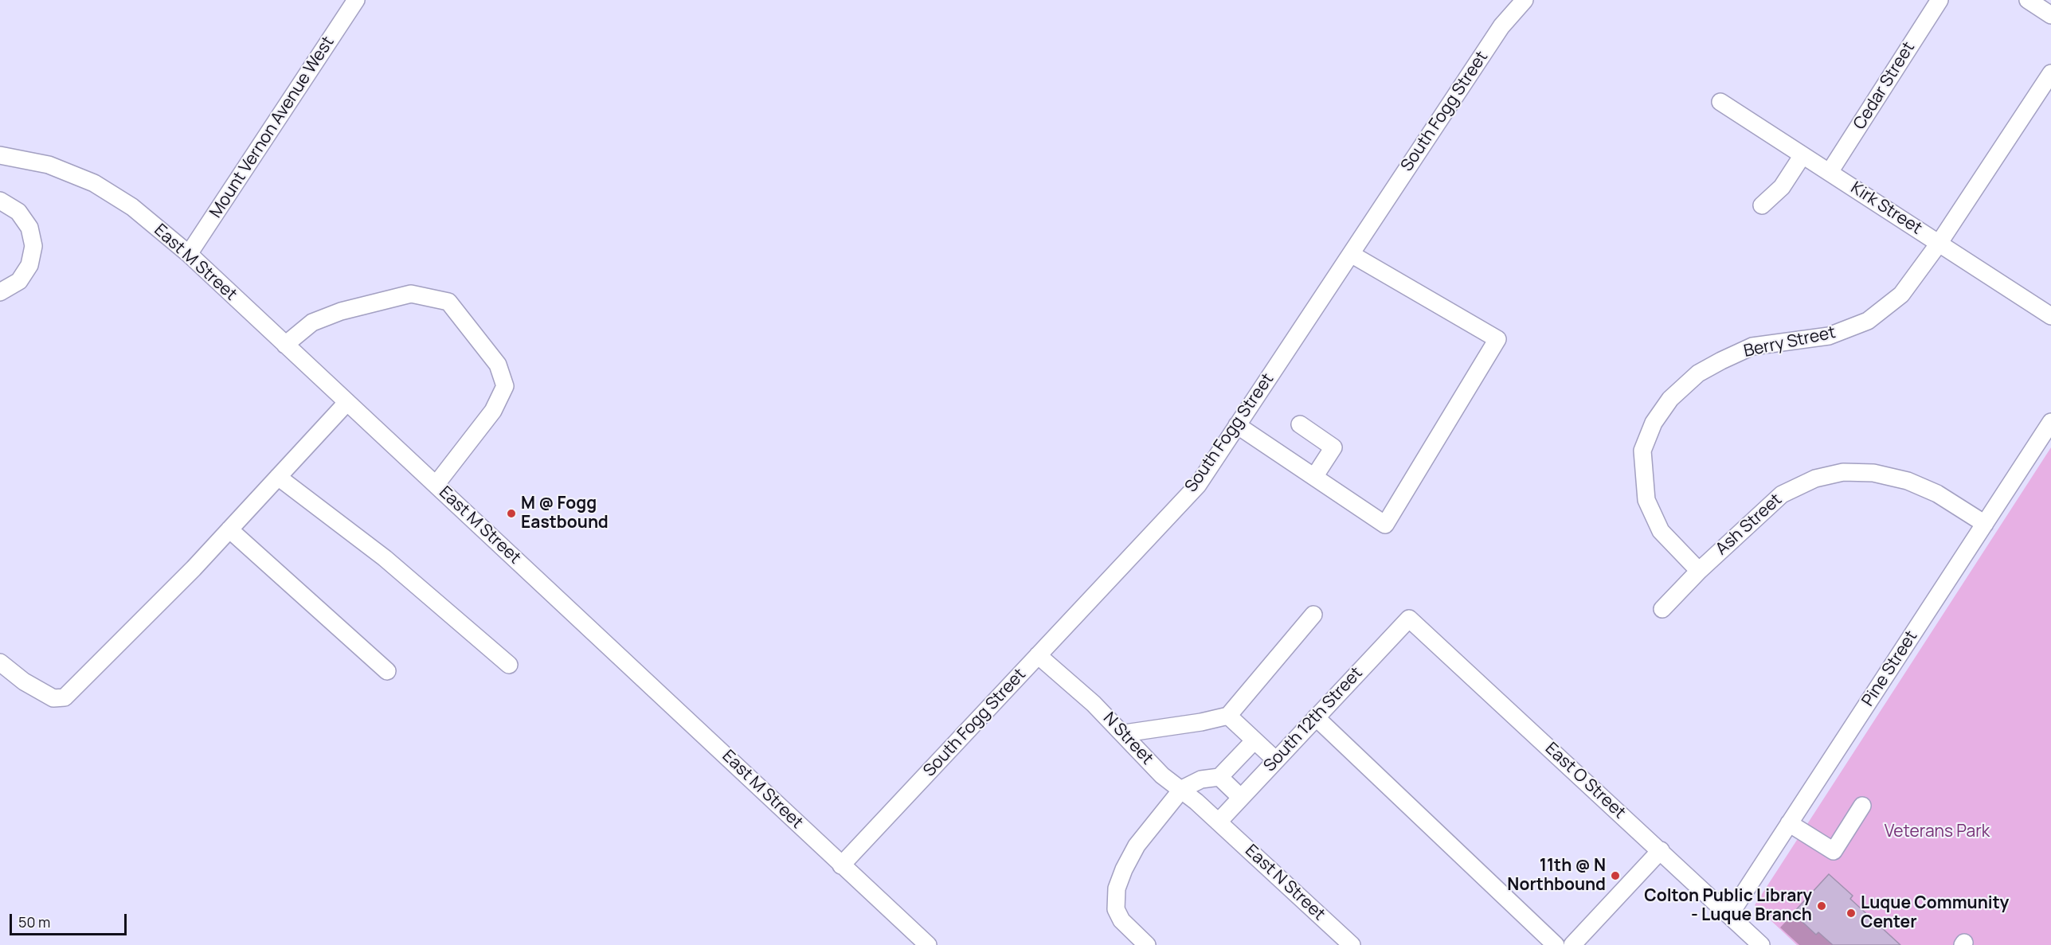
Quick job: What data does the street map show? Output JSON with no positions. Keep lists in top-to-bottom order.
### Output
{
  "streets": {
    "street": [
      "Cedar Street",
      "South Fogg Street",
      "Mount Vernon Avenue West",
      "Kirk Street",
      "East M Street",
      "Berry Street",
      "Ash Street",
      "Pine Street",
      "South 12th Street",
      "N Street",
      "East O Street",
      "East N Street"
    ]
  },
  "crossings": [
    ["Cedar Street", "Kirk Street"],
    ["South Fogg Street", "East M Street"],
    ["South Fogg Street", "N Street"],
    ["Mount Vernon Avenue West", "East M Street"],
    ["Kirk Street", "Berry Street"],
    ["Berry Street", "Ash Street"],
    ["Ash Street", "Pine Street"],
    ["Pine Street", "East O Street"],
    ["South 12th Street", "N Street"],
    ["South 12th Street", "East O Street"],
    ["South 12th Street", "East N Street"],
    ["N Street", "East N Street"]
  ],
  "parks": ["Veterans Park"],
  "places": [
    "M @ Fogg Eastbound",
    "11th @ N Northbound",
    "Colton Public Library - Luque Branch",
    "Luque Community Center"
  ],
  "scale_bar": "50 m"
}
